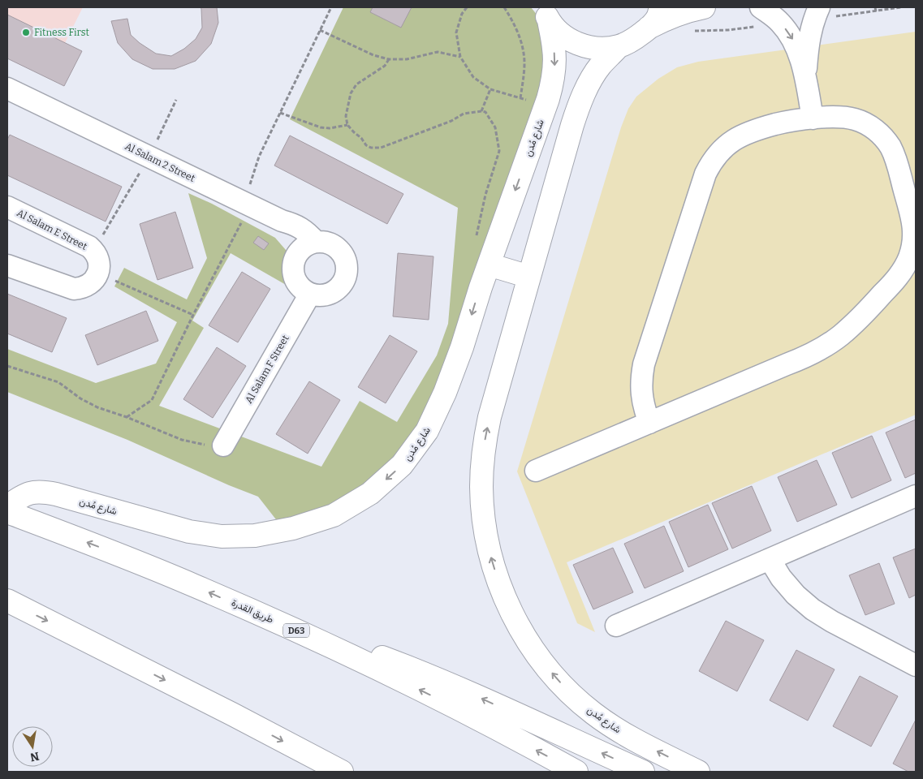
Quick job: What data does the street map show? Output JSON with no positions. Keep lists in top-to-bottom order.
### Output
{
  "streets": {
    "street": [
      "شارع مُدن",
      "Al Salam 2 Street",
      "Al Salam E Street",
      "Al Salam F Street",
      "طريق القدرة",
      "D63"
    ]
  },
  "places": ["Fitness First"],
  "north": "bottom"
}
